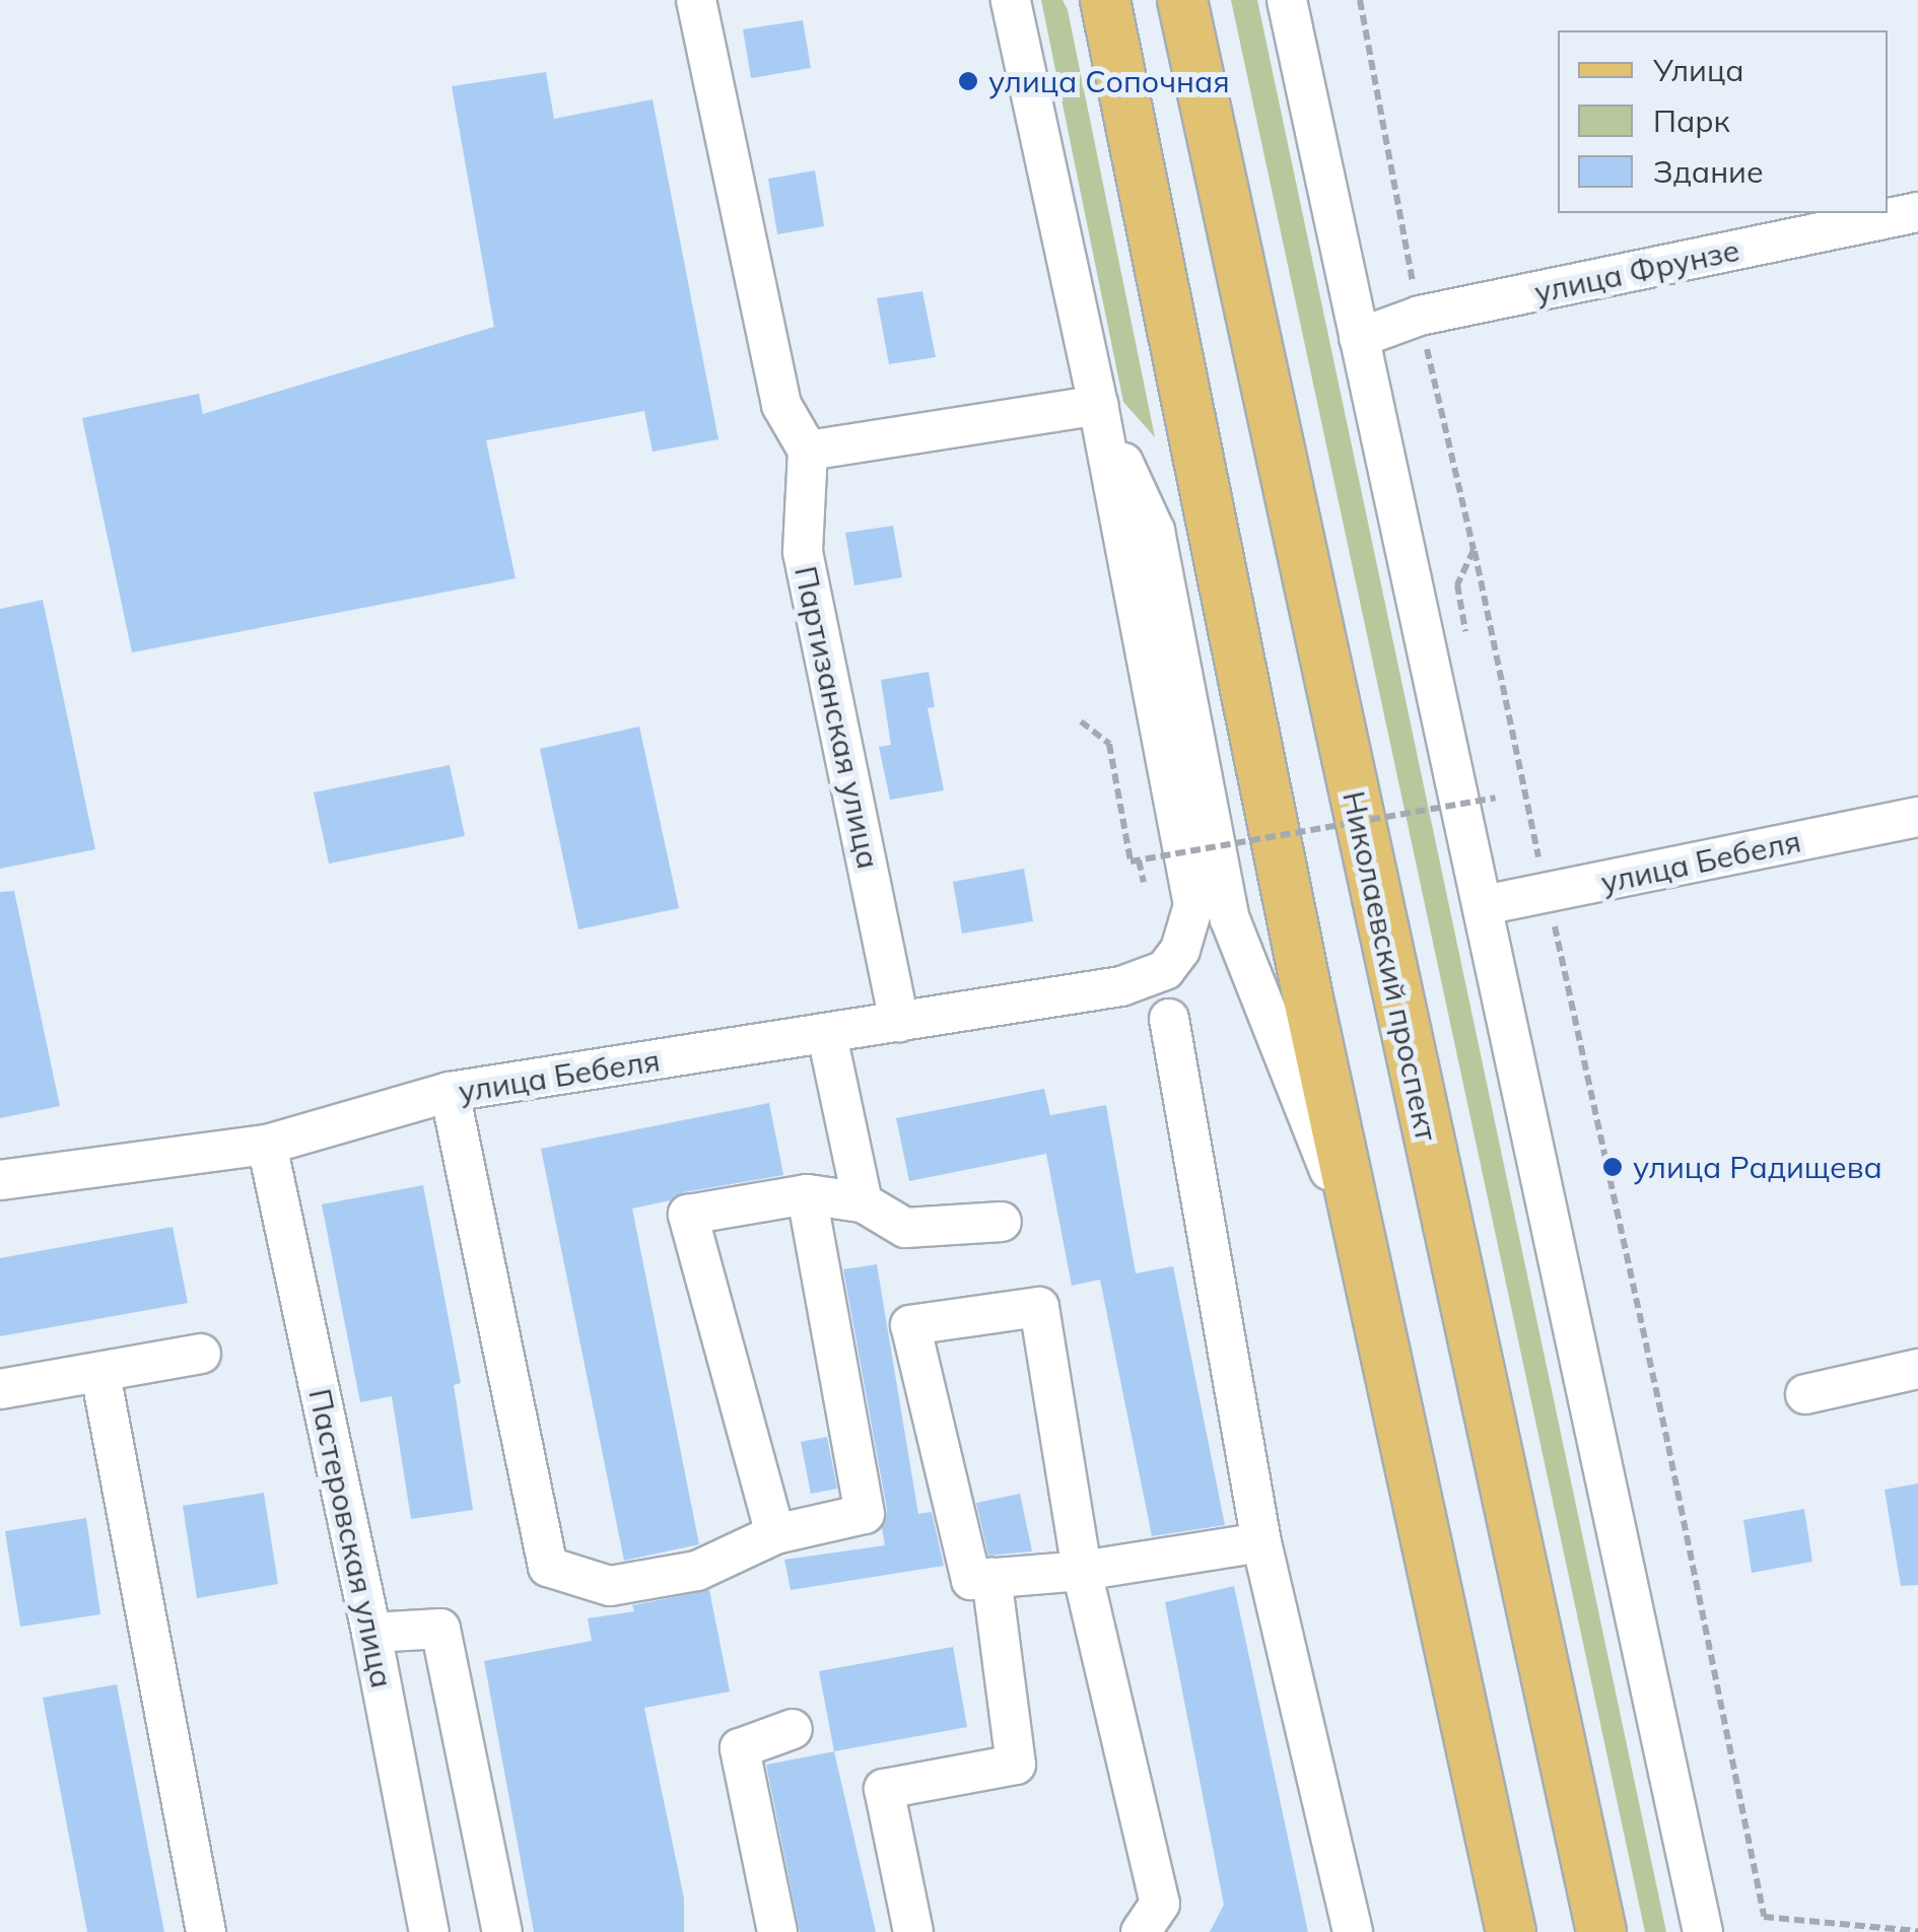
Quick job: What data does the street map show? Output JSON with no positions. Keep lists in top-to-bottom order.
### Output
{
  "streets": {
    "main road": ["Николаевский проспект"],
    "street": [
      "улица Фрунзе",
      "Партизанская улица",
      "улица Бебеля",
      "Пастеровская улица"
    ]
  },
  "crossings": [
    ["Партизанская улица", "улица Бебеля"],
    ["улица Бебеля", "Пастеровская улица"]
  ],
  "places": ["улица Сопочная", "улица Радищева"],
  "legend": ["Улица", "Парк", "Здание"]
}
